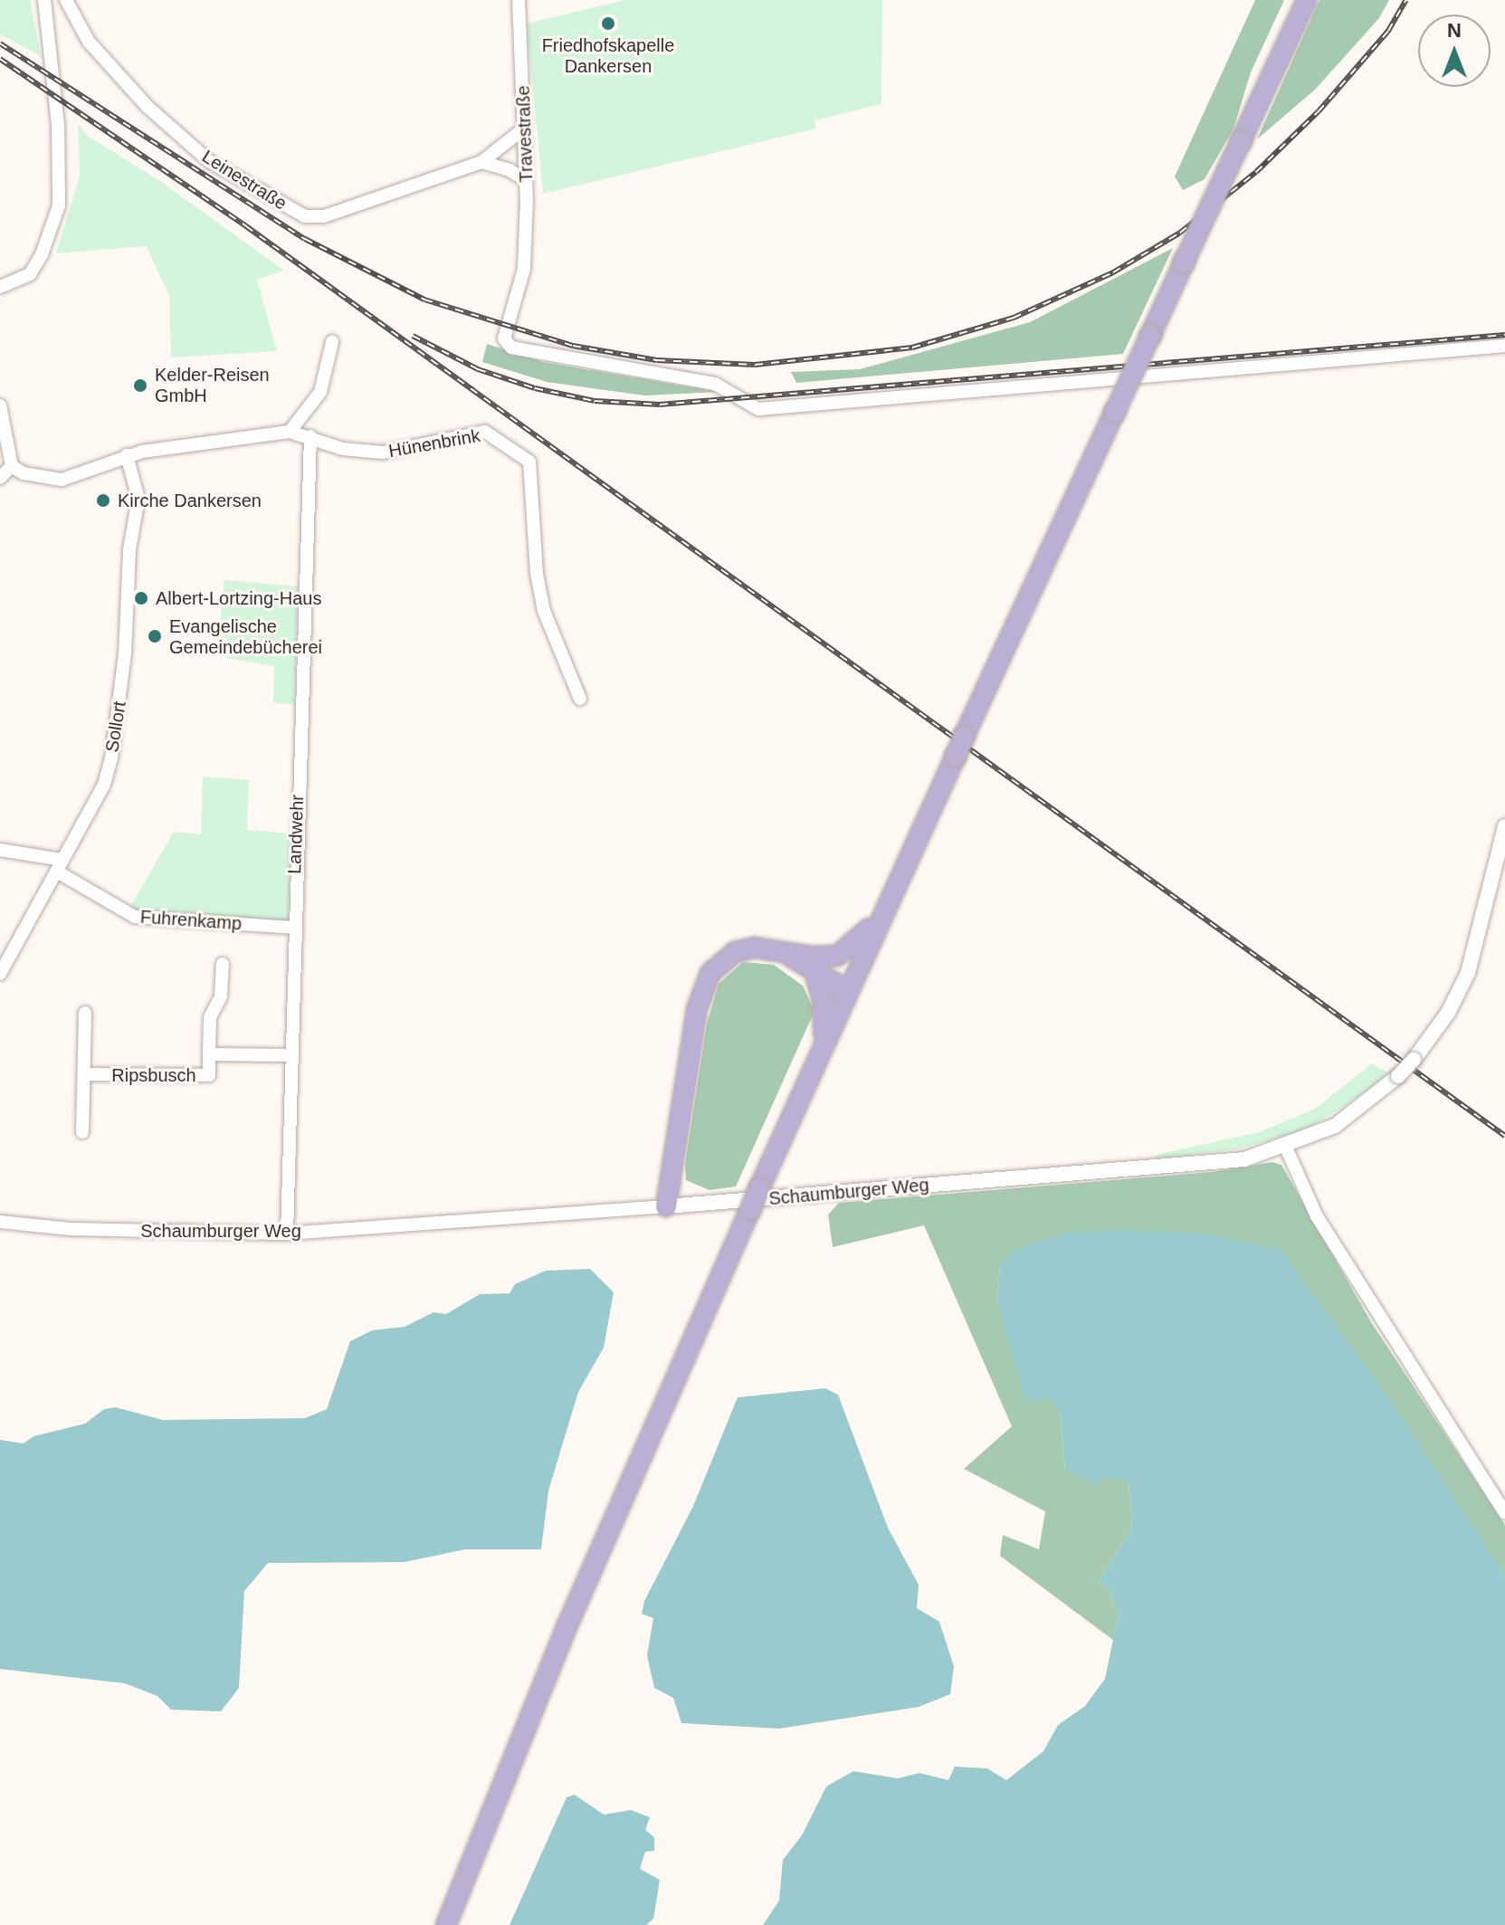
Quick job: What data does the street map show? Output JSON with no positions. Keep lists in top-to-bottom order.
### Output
{
  "streets": {
    "street": [
      "Travestraße",
      "Leinestraße",
      "Hünenbrink",
      "Sollort",
      "Landwehr",
      "Fuhrenkamp",
      "Ripsbusch",
      "Schaumburger Weg"
    ]
  },
  "crossings": [
    ["Travestraße", "Leinestraße"],
    ["Hünenbrink", "Sollort"],
    ["Hünenbrink", "Landwehr"],
    ["Sollort", "Fuhrenkamp"],
    ["Landwehr", "Fuhrenkamp"],
    ["Landwehr", "Ripsbusch"],
    ["Landwehr", "Schaumburger Weg"]
  ],
  "places": [
    "Friedhofskapelle Dankersen",
    "Kelder-Reisen GmbH",
    "Kirche Dankersen",
    "Albert-Lortzing-Haus",
    "Evangelische Gemeindebücherei"
  ],
  "north": "top"
}
